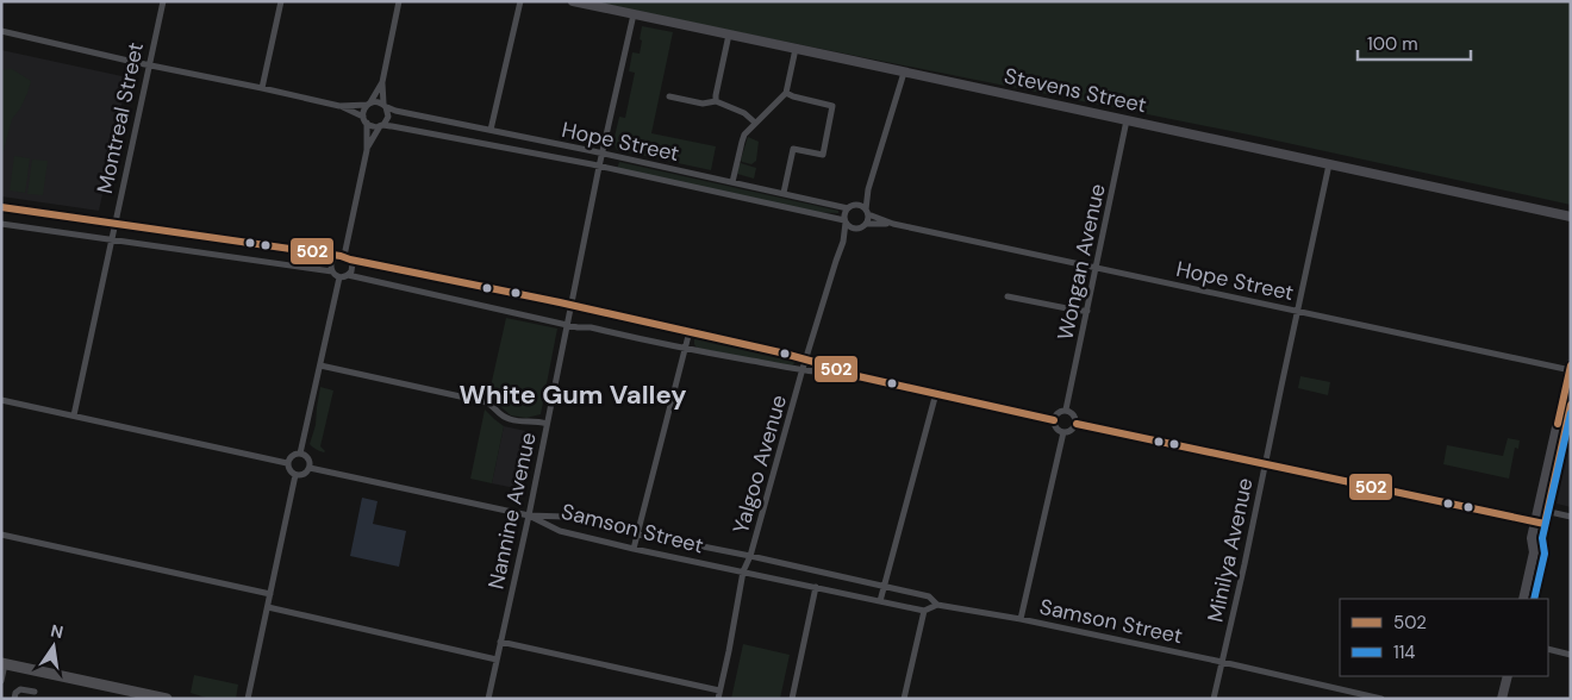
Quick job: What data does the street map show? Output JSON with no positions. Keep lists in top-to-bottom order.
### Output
{
  "streets": {
    "street": [
      "Stevens Street",
      "Montreal Street",
      "Hope Street",
      "Wongan Avenue",
      "Yalgoo Avenue",
      "Nannine Avenue",
      "Samson Street",
      "Minilya Avenue"
    ]
  },
  "crossings": [
    ["Stevens Street", "Wongan Avenue"],
    ["Stevens Street", "Nannine Avenue"],
    ["Stevens Street", "Minilya Avenue"],
    ["Hope Street", "Wongan Avenue"],
    ["Hope Street", "Yalgoo Avenue"],
    ["Hope Street", "Nannine Avenue"],
    ["Hope Street", "Minilya Avenue"],
    ["Yalgoo Avenue", "Samson Street"],
    ["Nannine Avenue", "Samson Street"],
    ["Samson Street", "Minilya Avenue"]
  ],
  "districts": ["White Gum Valley"],
  "lines": ["transit line 502", "transit line 114"],
  "legend": ["502", "114"],
  "scale_bar": "100 m",
  "north": "top"
}
